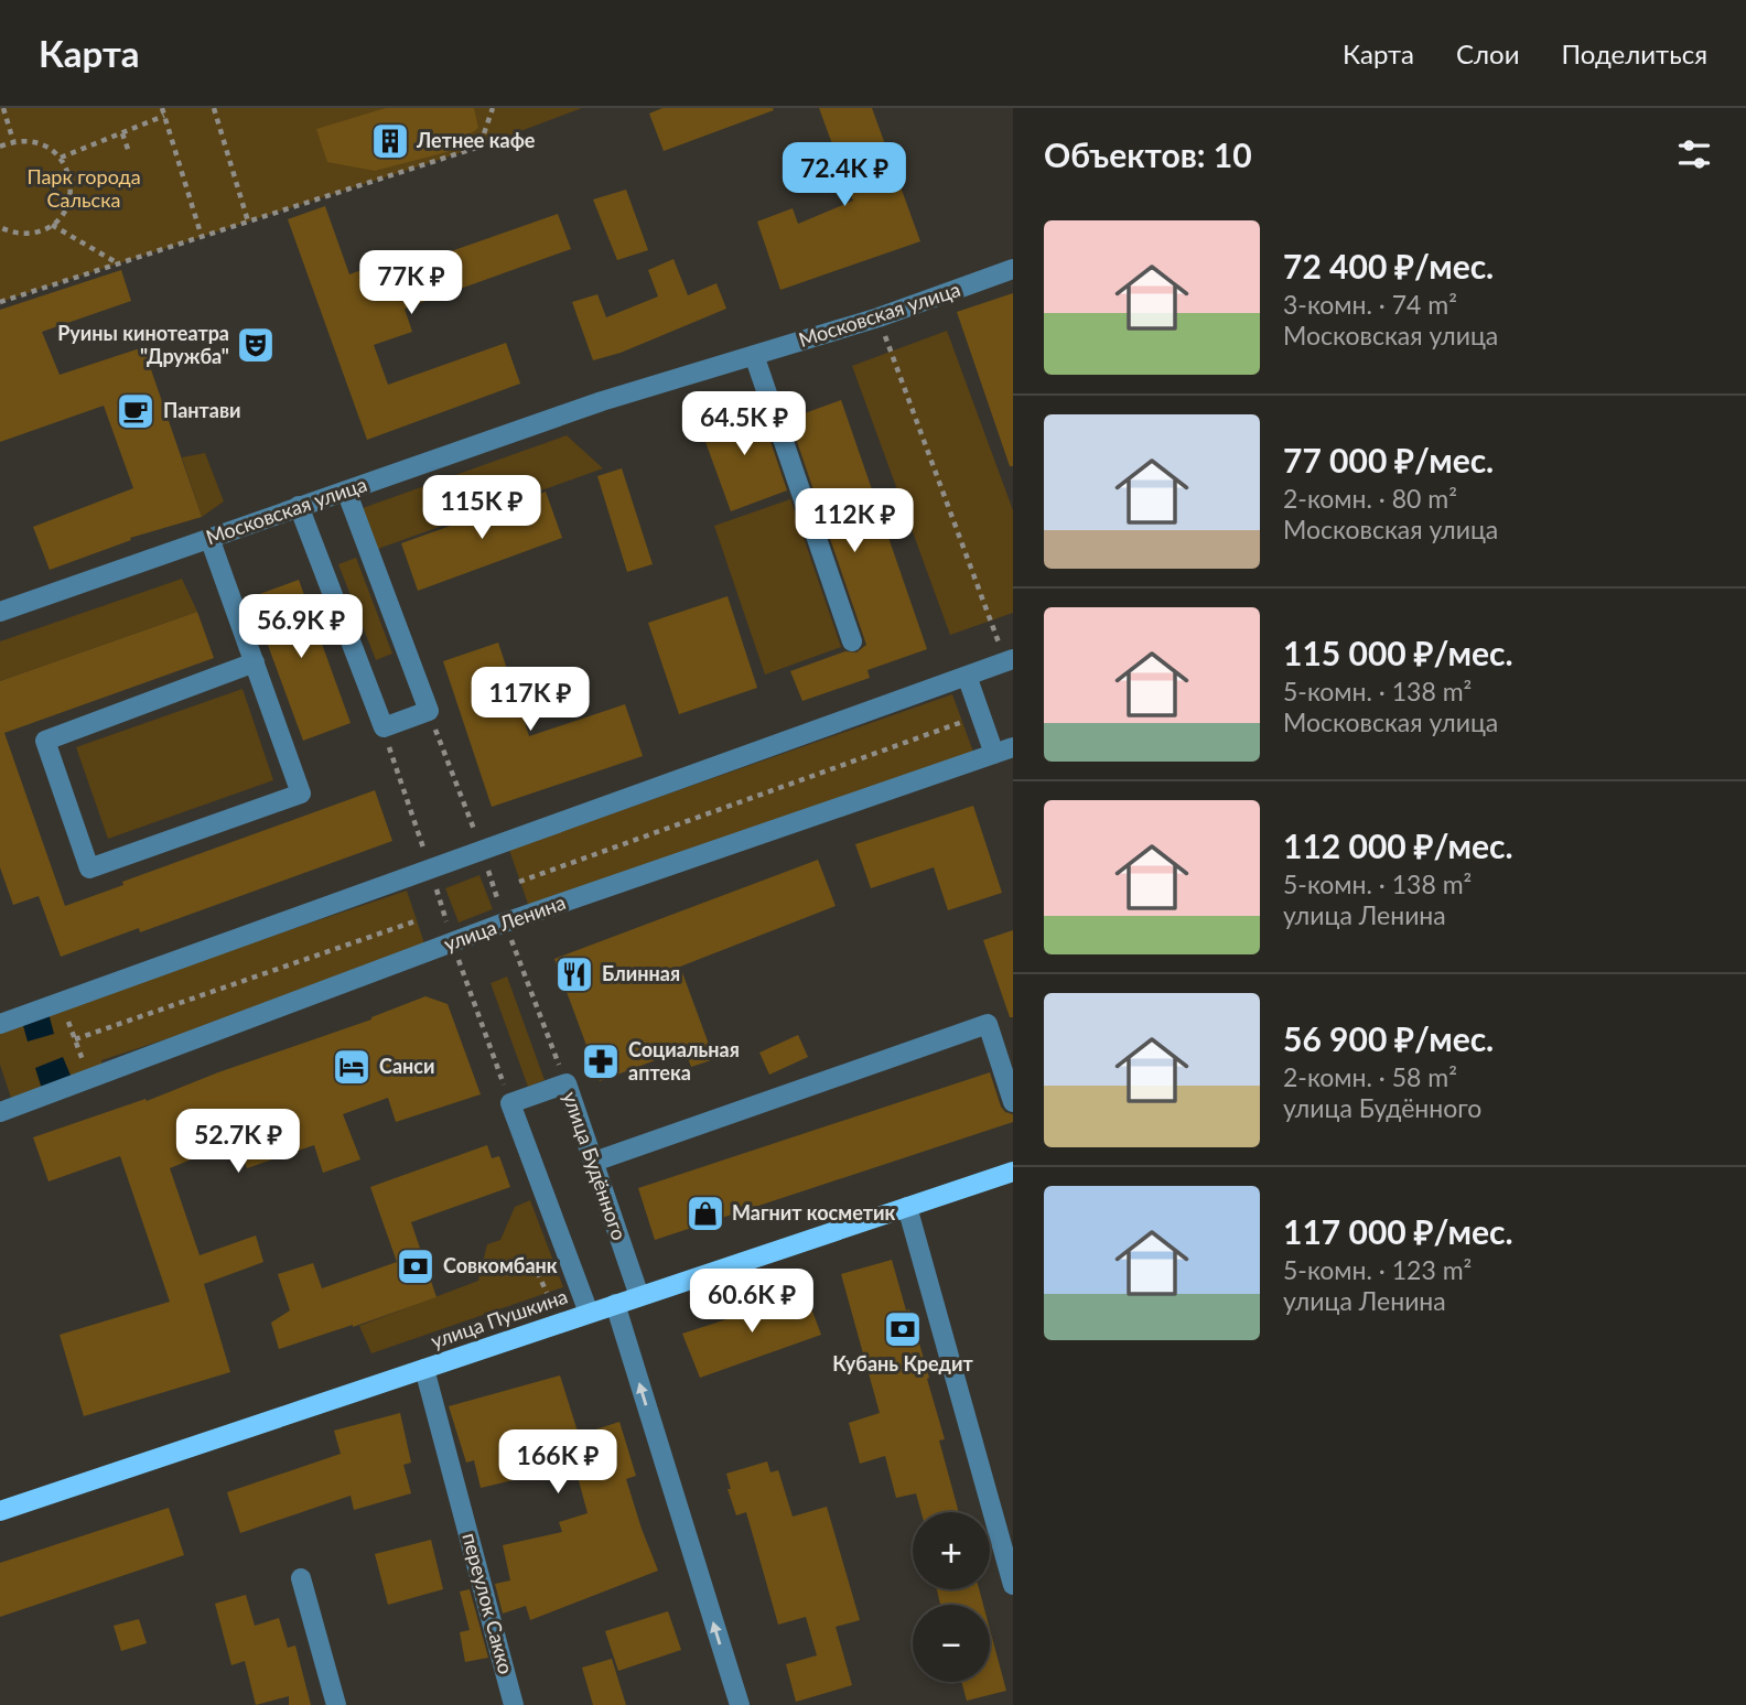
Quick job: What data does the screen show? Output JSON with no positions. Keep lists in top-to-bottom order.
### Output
{
  "streets": {
    "main road": ["улица Пушкина"],
    "street": [
      "Московская улица",
      "улица Ленина",
      "улица Будённого",
      "переулок Сакко"
    ]
  },
  "crossings": [
    ["улица Будённого", "улица Пушкина"],
    ["улица Пушкина", "переулок Сакко"]
  ],
  "parks": ["Парк города Сальска"],
  "places": {
    "building": ["Летнее кафе"],
    "theatre": ["Руины кинотеатра \"Дружба\""],
    "cafe": ["Пантави"],
    "restaurant": ["Блинная"],
    "pharmacy": ["Социальная аптека"],
    "hotel": ["Санси"],
    "shop": ["Магнит косметик"],
    "bank": ["Совкомбанк", "Кубань Кредит"]
  },
  "page": {
    "header": "Карта",
    "nav": ["Карта", "Слои", "Поделиться"],
    "heading": "Объектов: 10",
    "price": [
      "72.4K ₽",
      "77K ₽",
      "64.5K ₽",
      "115K ₽",
      "112K ₽",
      "56.9K ₽",
      "117K ₽",
      "52.7K ₽",
      "60.6K ₽",
      "166K ₽"
    ],
    "list": [
      {
        "name": "72 400 ₽/мес.",
        "note": "3-комн. · 74 m² · Московская улица"
      },
      {
        "name": "77 000 ₽/мес.",
        "note": "2-комн. · 80 m² · Московская улица"
      },
      {
        "name": "115 000 ₽/мес.",
        "note": "5-комн. · 138 m² · Московская улица"
      },
      {
        "name": "112 000 ₽/мес.",
        "note": "5-комн. · 138 m² · улица Ленина"
      },
      {
        "name": "56 900 ₽/мес.",
        "note": "2-комн. · 58 m² · улица Будённого"
      },
      {
        "name": "117 000 ₽/мес.",
        "note": "5-комн. · 123 m² · улица Ленина"
      }
    ],
    "map_buttons": ["+", "−"]
  }
}
